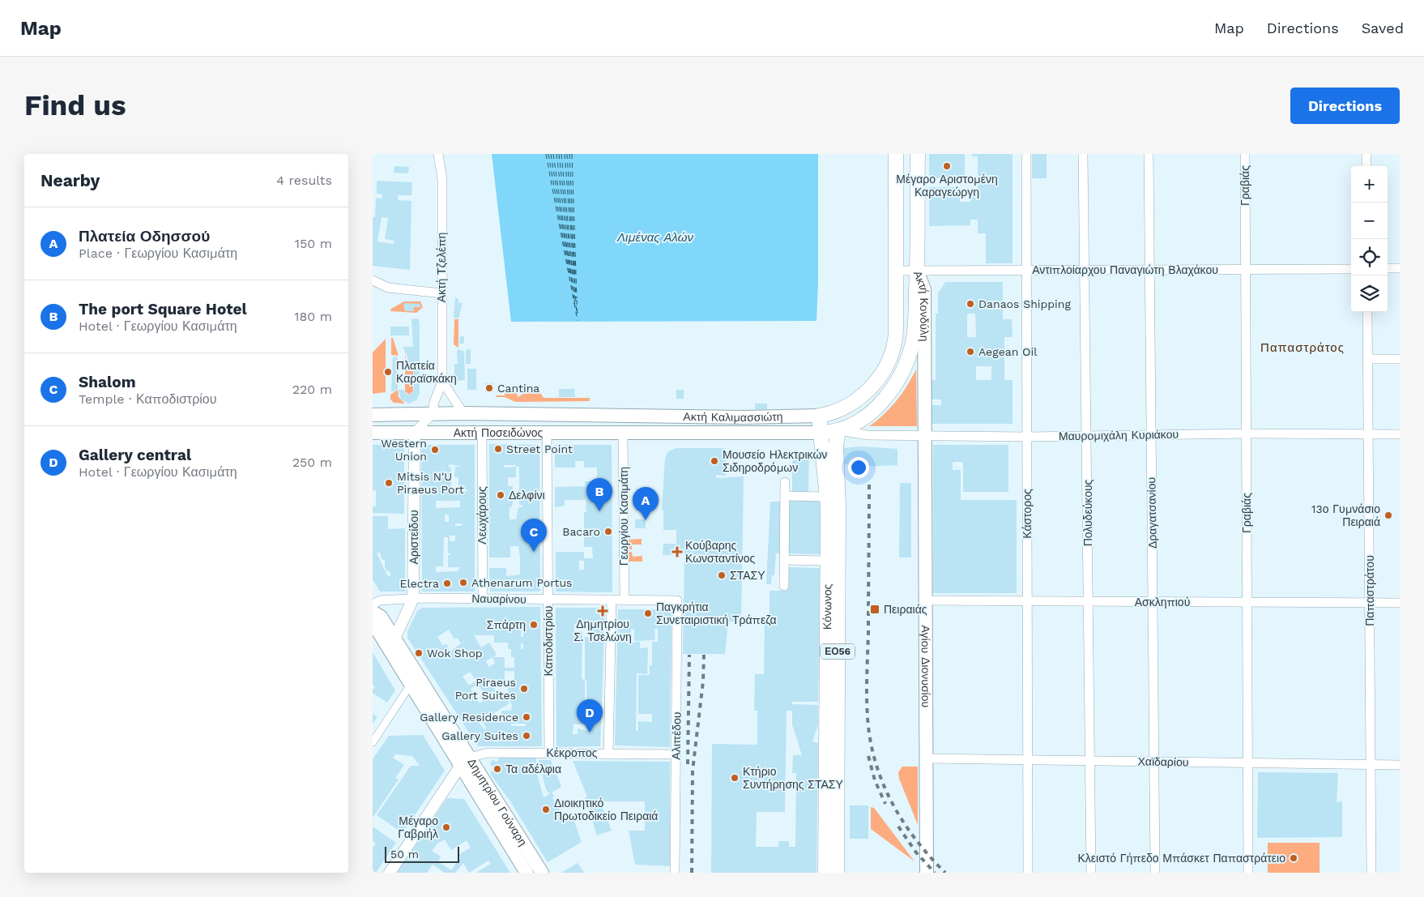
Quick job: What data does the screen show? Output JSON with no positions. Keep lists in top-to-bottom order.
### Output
{
  "streets": {
    "main road": [
      "Ακτή Κονδύλη",
      "Ακτή Καλιμασσιώτη",
      "Ακτή Ποσειδώνος",
      "Κόνωνος",
      "ΕΟ56",
      "Αγίου Διονυσίου",
      "Δημητρίου Γούναρη"
    ],
    "street": [
      "Γραβιάς",
      "Ακτή Τζελέπη",
      "Αντιπλοίαρχου Παναγιώτη Βλαχάκου",
      "Μαυρομιχάλη Κυριάκου",
      "Πολυδεύκους",
      "Δραγατσανίου",
      "Κάστορος",
      "Λεωχάρους",
      "Γεωργίου Κασιμάτη",
      "Αριστείδου",
      "Παπαστράτου",
      "Ναυαρίνου",
      "Ασκληπιού",
      "Καποδιστρίου",
      "Αλιπέδου",
      "Κέκροπος",
      "Χαϊδαρίου"
    ]
  },
  "crossings": [
    ["Γραβιάς", "Αντιπλοίαρχου Παναγιώτη Βλαχάκου"],
    ["Γραβιάς", "Μαυρομιχάλη Κυριάκου"],
    ["Γραβιάς", "Ασκληπιού"],
    ["Γραβιάς", "Χαϊδαρίου"],
    ["Ακτή Τζελέπη", "Ακτή Ποσειδώνος"],
    ["Αντιπλοίαρχου Παναγιώτη Βλαχάκου", "Ακτή Κονδύλη"],
    ["Αντιπλοίαρχου Παναγιώτη Βλαχάκου", "Ακτή Καλιμασσιώτη"],
    ["Αντιπλοίαρχου Παναγιώτη Βλαχάκου", "Πολυδεύκους"],
    ["Αντιπλοίαρχου Παναγιώτη Βλαχάκου", "Δραγατσανίου"],
    ["Αντιπλοίαρχου Παναγιώτη Βλαχάκου", "Κάστορος"],
    ["Ακτή Κονδύλη", "Ακτή Καλιμασσιώτη"],
    ["Ακτή Κονδύλη", "Μαυρομιχάλη Κυριάκου"],
    ["Ακτή Κονδύλη", "Αγίου Διονυσίου"],
    ["Ακτή Καλιμασσιώτη", "Ακτή Ποσειδώνος"],
    ["Ακτή Καλιμασσιώτη", "Μαυρομιχάλη Κυριάκου"],
    ["Ακτή Καλιμασσιώτη", "Γεωργίου Κασιμάτη"],
    ["Ακτή Καλιμασσιώτη", "Κόνωνος"],
    ["Ακτή Ποσειδώνος", "Λεωχάρους"],
    ["Ακτή Ποσειδώνος", "Γεωργίου Κασιμάτη"],
    ["Ακτή Ποσειδώνος", "Αριστείδου"],
    ["Ακτή Ποσειδώνος", "Καποδιστρίου"],
    ["Μαυρομιχάλη Κυριάκου", "Πολυδεύκους"],
    ["Μαυρομιχάλη Κυριάκου", "Δραγατσανίου"],
    ["Μαυρομιχάλη Κυριάκου", "Κάστορος"],
    ["Μαυρομιχάλη Κυριάκου", "Παπαστράτου"],
    ["Μαυρομιχάλη Κυριάκου", "Κόνωνος"],
    ["Μαυρομιχάλη Κυριάκου", "Αγίου Διονυσίου"],
    ["Πολυδεύκους", "Ασκληπιού"],
    ["Πολυδεύκους", "Χαϊδαρίου"],
    ["Δραγατσανίου", "Ασκληπιού"],
    ["Δραγατσανίου", "Χαϊδαρίου"],
    ["Κάστορος", "Ασκληπιού"],
    ["Κάστορος", "Χαϊδαρίου"],
    ["Λεωχάρους", "Ναυαρίνου"],
    ["Γεωργίου Κασιμάτη", "Ναυαρίνου"],
    ["Αριστείδου", "Ναυαρίνου"],
    ["Αριστείδου", "Δημητρίου Γούναρη"],
    ["Παπαστράτου", "Ασκληπιού"],
    ["Παπαστράτου", "Χαϊδαρίου"],
    ["Ναυαρίνου", "Καποδιστρίου"],
    ["Ναυαρίνου", "Αλιπέδου"],
    ["Ασκληπιού", "Αγίου Διονυσίου"],
    ["Καποδιστρίου", "Κέκροπος"],
    ["Αγίου Διονυσίου", "Χαϊδαρίου"],
    ["Αλιπέδου", "Κέκροπος"],
    ["Κέκροπος", "Δημητρίου Γούναρη"]
  ],
  "districts": ["Παπαστράτος"],
  "water": ["Λιμένας Αλών"],
  "places": {
    "other": [
      "Μέγαρο Αριστομένη Καραγεώργη",
      "Danaos Shipping",
      "Aegean Oil",
      "Πλατεία Καραϊσκάκη",
      "Cantina",
      "Street Point",
      "Western Union",
      "Μουσείο Ηλεκτρικών Σιδηροδρόμων",
      "Mitsis N'U Piraeus Port",
      "Δελφίνι",
      "13ο Γυμνάσιο Πειραιά",
      "Bacaro",
      "ΣΤΑΣΥ",
      "Athenarum Portus",
      "Electra",
      "Παγκρήτια Συνεταιριστική Τράπεζα",
      "Σπάρτη",
      "Wok Shop",
      "Piraeus Port Suites",
      "Gallery Residence",
      "Gallery Suites",
      "Τα αδέλφια",
      "Κτήριο Συντήρησης ΣΤΑΣΥ",
      "Διοικητικό Πρωτοδικείο Πειραιά",
      "Μέγαρο Γαβριήλ",
      "Κλειστό Γήπεδο Μπάσκετ Παπαστράτειο"
    ],
    "health": ["Κούβαρης Κωνσταντίνος", "Δημητρίου Σ. Τσελώνη"],
    "transit": ["Πειραιάς"]
  },
  "scale_bar": "50 m",
  "page": {
    "header": "Map",
    "nav": ["Map", "Directions", "Saved"],
    "buttons": "Directions",
    "title": "Find us",
    "heading": ["Nearby", "4 results"],
    "map_buttons": ["+", "−"],
    "list": [
      {
        "mark": "A",
        "name": "Πλατεία Οδησσού",
        "note": "Place · Γεωργίου Κασιμάτη",
        "value": "150 m"
      },
      {
        "mark": "B",
        "name": "The port Square Hotel",
        "note": "Hotel · Γεωργίου Κασιμάτη",
        "value": "180 m"
      },
      {
        "mark": "C",
        "name": "Shalom",
        "note": "Temple · Καποδιστρίου",
        "value": "220 m"
      },
      {
        "mark": "D",
        "name": "Gallery central",
        "note": "Hotel · Γεωργίου Κασιμάτη",
        "value": "250 m"
      }
    ],
    "pins": [
      "B",
      "A",
      "C",
      "D"
    ],
    "scale": "50 m"
  }
}
